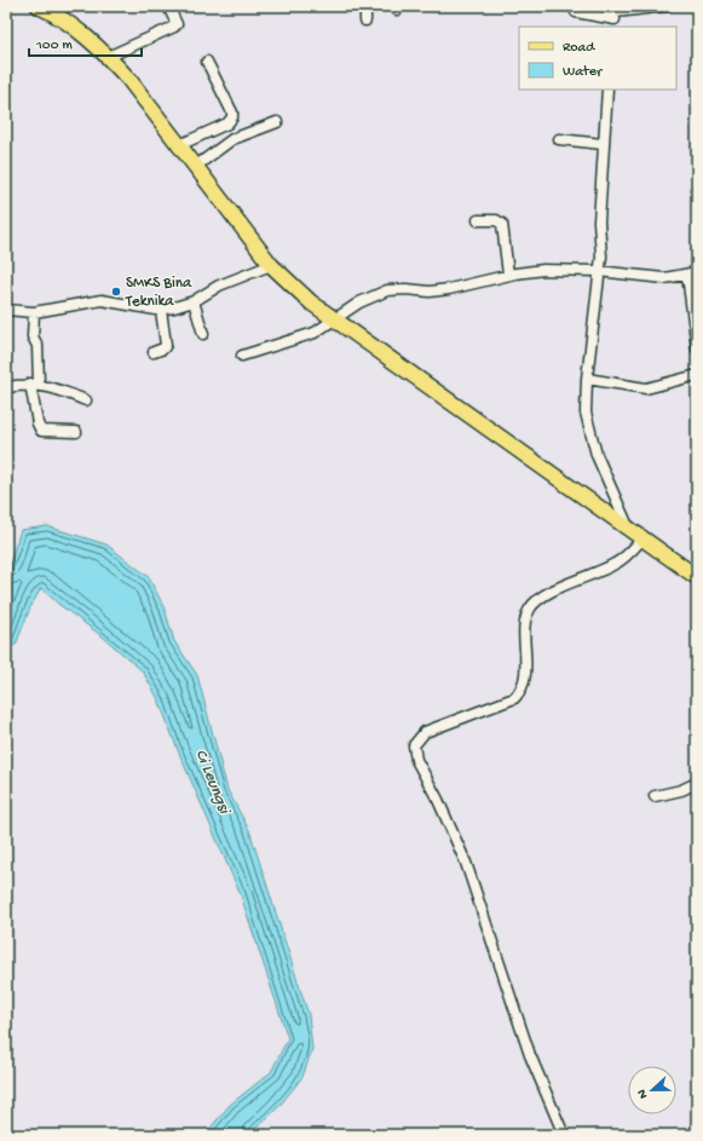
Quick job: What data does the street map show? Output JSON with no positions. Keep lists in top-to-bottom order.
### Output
{
  "water": ["Ci Leungsi"],
  "places": ["SMKS Bina Teknika"],
  "legend": ["Road", "Water"],
  "scale_bar": "100 m",
  "north": "left"
}
